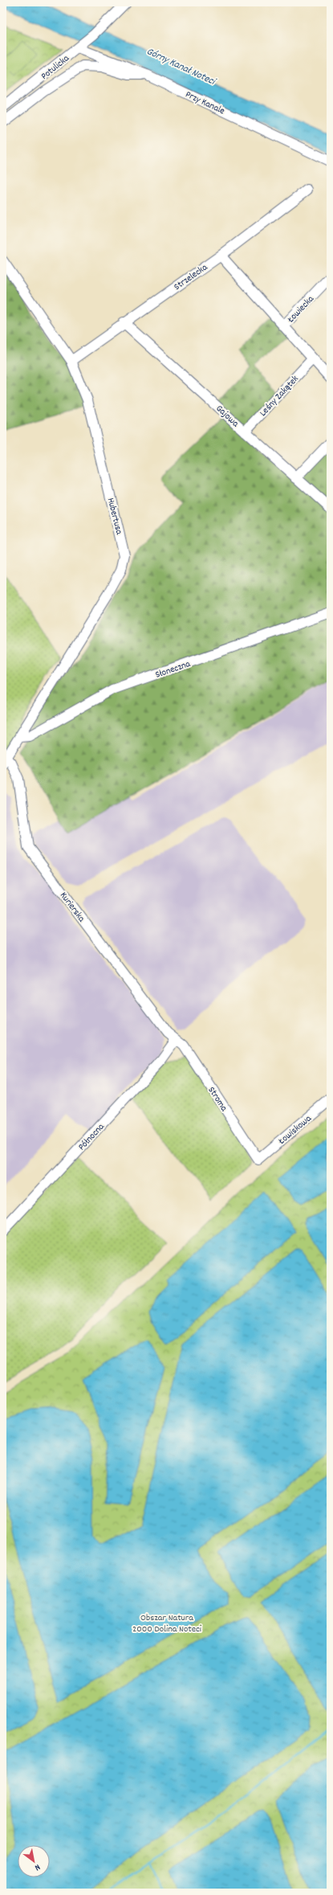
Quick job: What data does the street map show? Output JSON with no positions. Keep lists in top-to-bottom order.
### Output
{
  "streets": {
    "street": [
      "Potulicka",
      "Przy Kanale",
      "Strzelecka",
      "Łowiecka",
      "Leśny Zakątek",
      "Gajowa",
      "Hubertusa",
      "Słoneczna",
      "Kurierska",
      "Stroma",
      "Łowiskowa",
      "Północna"
    ]
  },
  "crossings": [
    ["Potulicka", "Przy Kanale"],
    ["Strzelecka", "Gajowa"],
    ["Strzelecka", "Hubertusa"],
    ["Leśny Zakątek", "Gajowa"],
    ["Hubertusa", "Słoneczna"],
    ["Hubertusa", "Kurierska"],
    ["Kurierska", "Stroma"],
    ["Kurierska", "Północna"],
    ["Stroma", "Łowiskowa"],
    ["Stroma", "Północna"]
  ],
  "water": ["Górny Kanał Noteci"],
  "parks": ["Obszar Natura 2000 Dolina Noteci"],
  "north": "bottom right"
}
